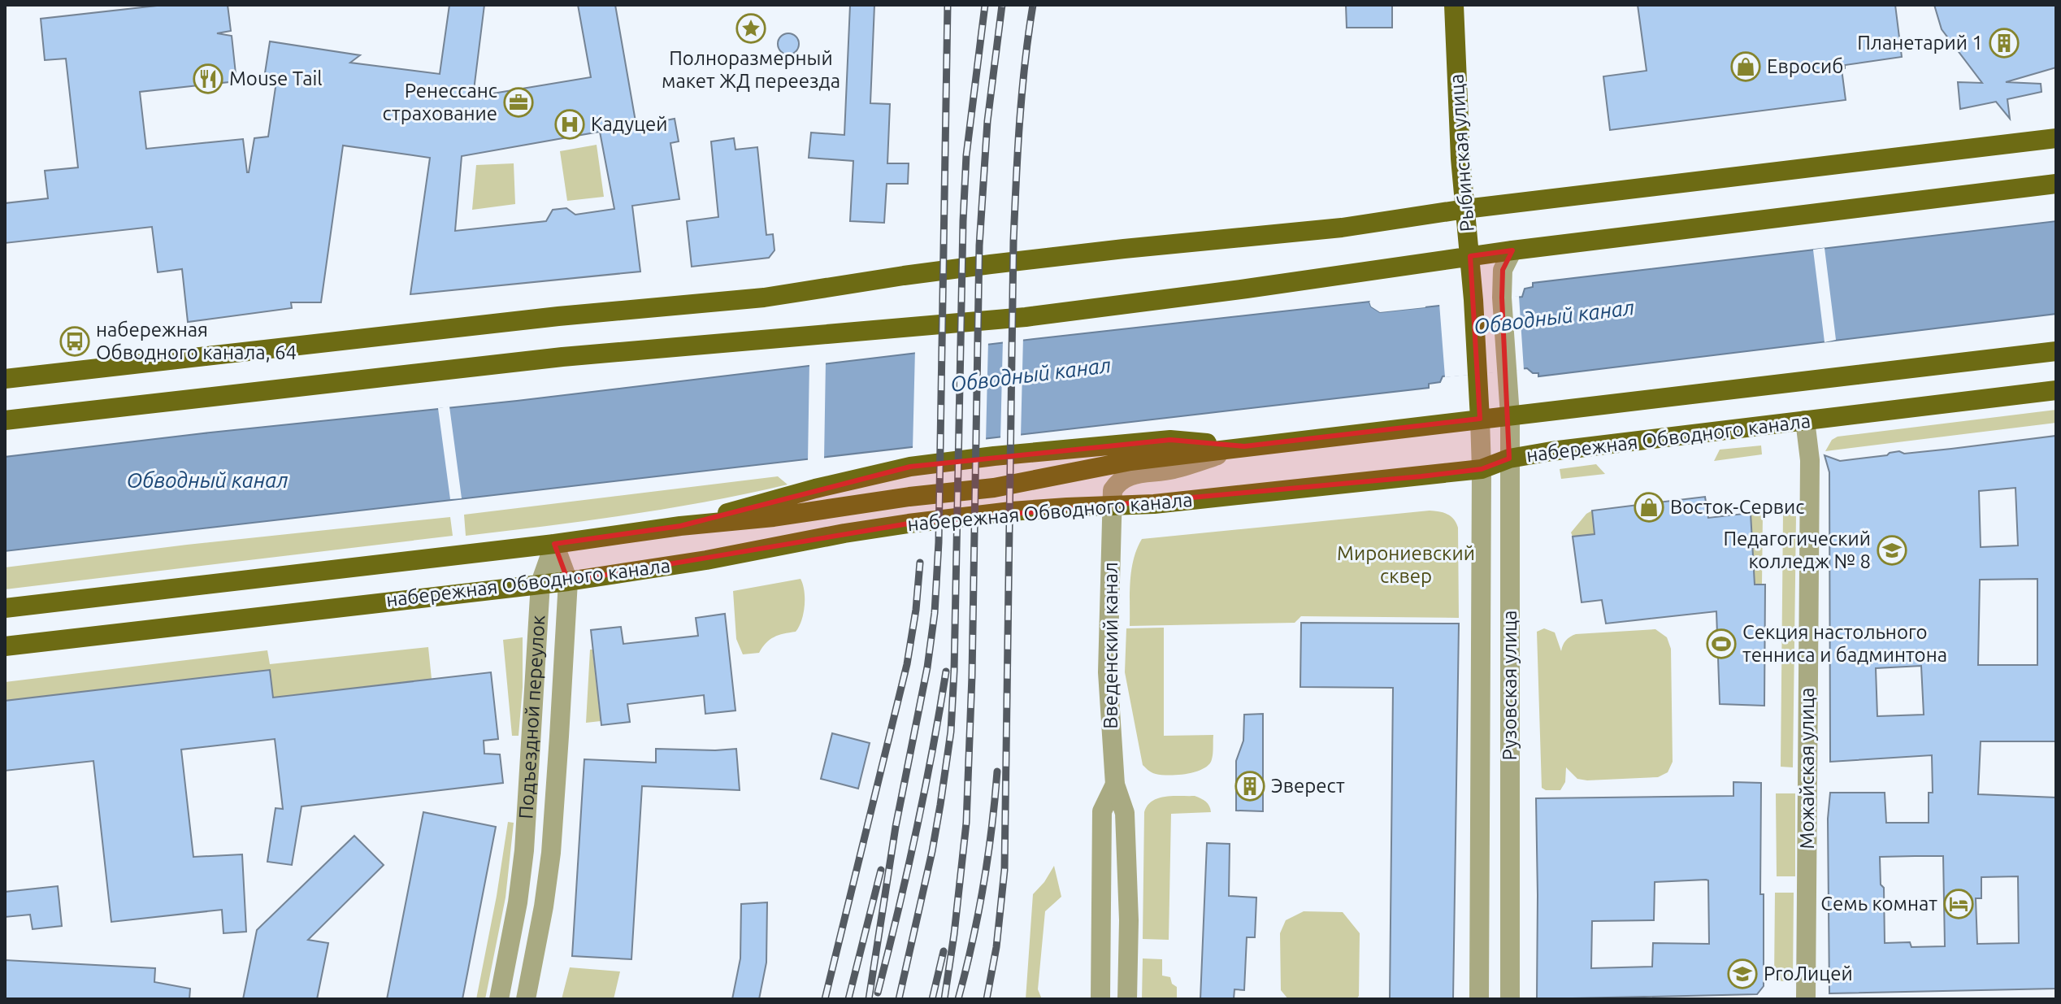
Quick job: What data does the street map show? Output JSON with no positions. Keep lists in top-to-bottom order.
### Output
{
  "streets": {
    "main road": ["Рыбинская улица", "набережная Обводного канала", "Рузовская улица"],
    "street": ["Введенский канал", "Подъездной переулок", "Можайская улица"]
  },
  "crossings": [
    ["Рыбинская улица", "Рузовская улица"],
    ["набережная Обводного канала", "Введенский канал"],
    ["набережная Обводного канала", "Рузовская улица"],
    ["набережная Обводного канала", "Подъездной переулок"],
    ["набережная Обводного канала", "Можайская улица"]
  ],
  "water": ["Обводный канал"],
  "parks": ["Мирониевский сквер"],
  "places": {
    "place": ["Полноразмерный макет ЖД переезда"],
    "building": ["Планетарий 1", "Эверест"],
    "shop": ["Евросиб", "Восток-Сервис"],
    "restaurant": ["Mouse Tail"],
    "office": ["Ренессанс страхование"],
    "hospital": ["Кадуцей"],
    "bus stop": ["набережная Обводного канала, 64"],
    "school or university": ["Педагогический колледж № 8", "ProЛицей"],
    "sports": ["Секция настольного тенниса и бадминтона"],
    "hotel": ["Семь комнат"]
  }
}
